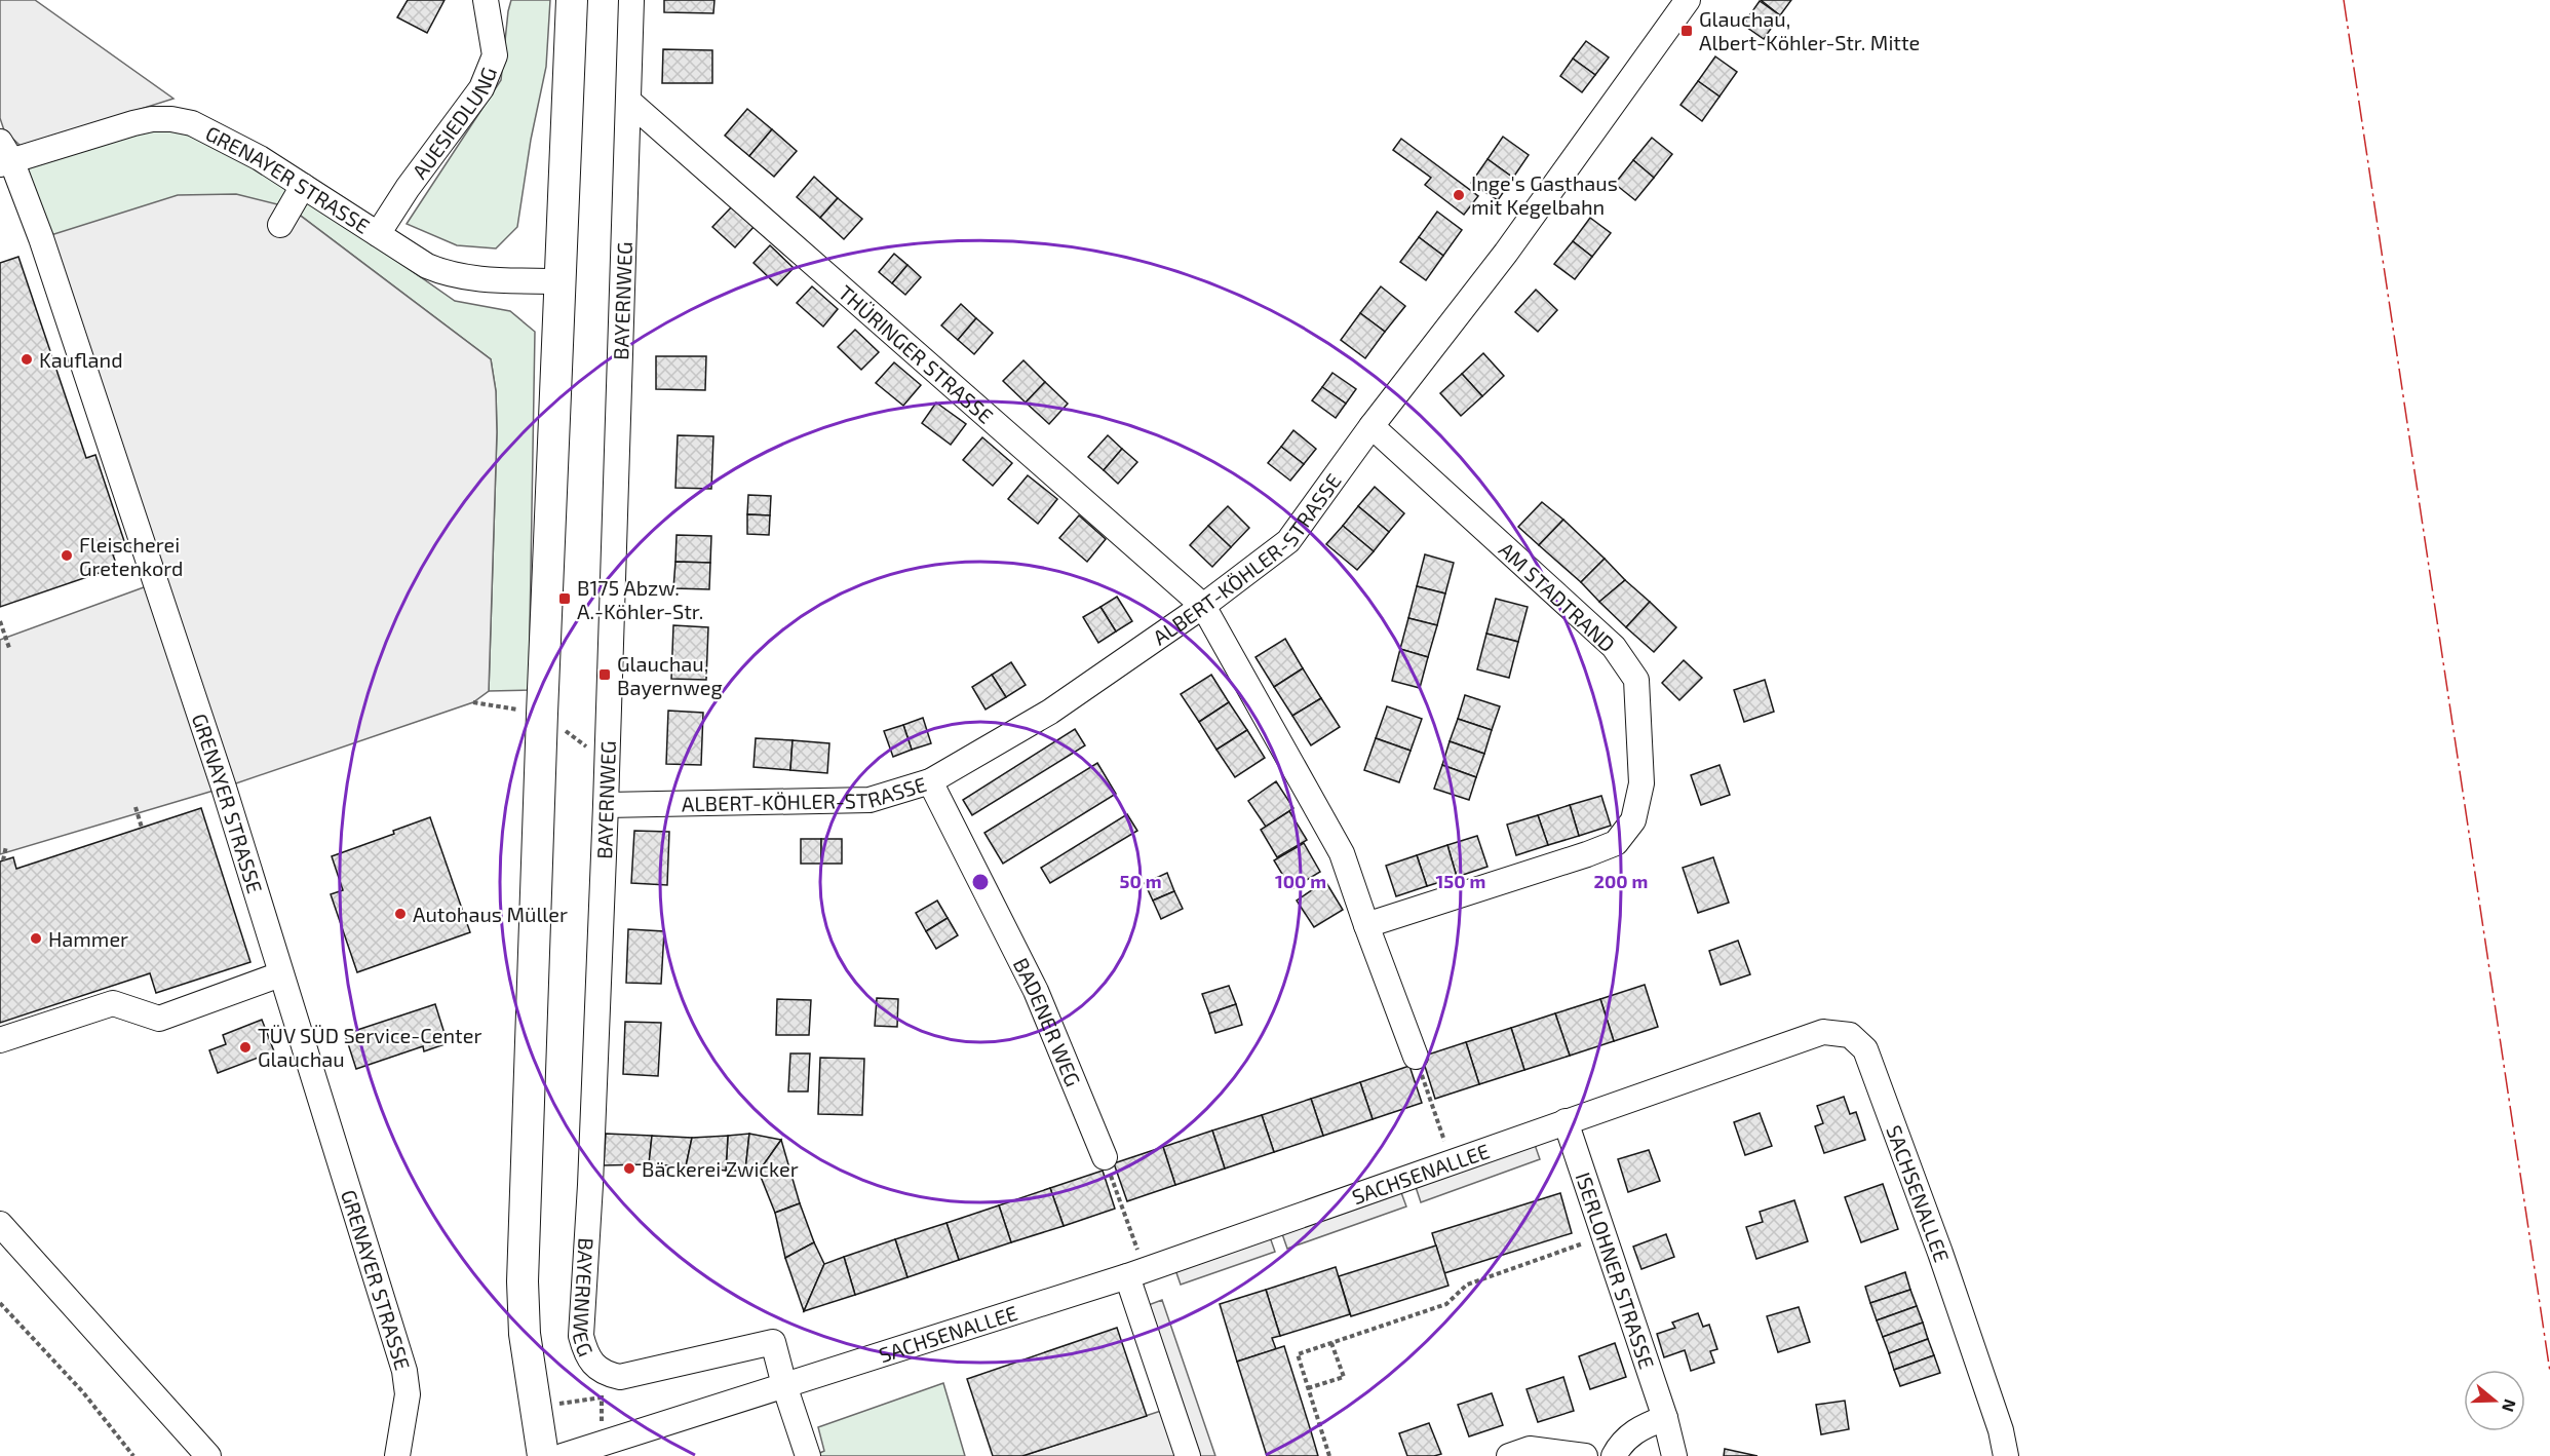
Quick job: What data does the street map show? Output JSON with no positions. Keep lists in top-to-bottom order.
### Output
{
  "streets": {
    "street": [
      "AUESIEDLUNG",
      "GRENAYER STRASSE",
      "BAYERNWEG",
      "THÜRINGER STRASSE",
      "ALBERT-KÖHLER-STRASSE",
      "AM STADTRAND",
      "BADENER WEG",
      "SACHSENALLEE",
      "ISERLOHNER STRASSE"
    ]
  },
  "crossings": [
    ["AUESIEDLUNG", "GRENAYER STRASSE"],
    ["BAYERNWEG", "THÜRINGER STRASSE"],
    ["BAYERNWEG", "ALBERT-KÖHLER-STRASSE"],
    ["BAYERNWEG", "SACHSENALLEE"],
    ["THÜRINGER STRASSE", "ALBERT-KÖHLER-STRASSE"],
    ["ALBERT-KÖHLER-STRASSE", "AM STADTRAND"],
    ["ALBERT-KÖHLER-STRASSE", "BADENER WEG"],
    ["SACHSENALLEE", "ISERLOHNER STRASSE"]
  ],
  "places": {
    "transit": ["Glauchau, Albert-Köhler-Str. Mitte", "B175 Abzw. A.-Köhler-Str.", "Glauchau, Bayernweg"],
    "other": [
      "Inge's Gasthaus mit Kegelbahn",
      "Kaufland",
      "Fleischerei Gretenkord",
      "Autohaus Müller",
      "Hammer",
      "TÜV SÜD Service-Center Glauchau",
      "Bäckerei Zwicker"
    ]
  },
  "north": "right",
  "rings": [
    "50 m",
    "100 m",
    "150 m",
    "200 m"
  ]
}
